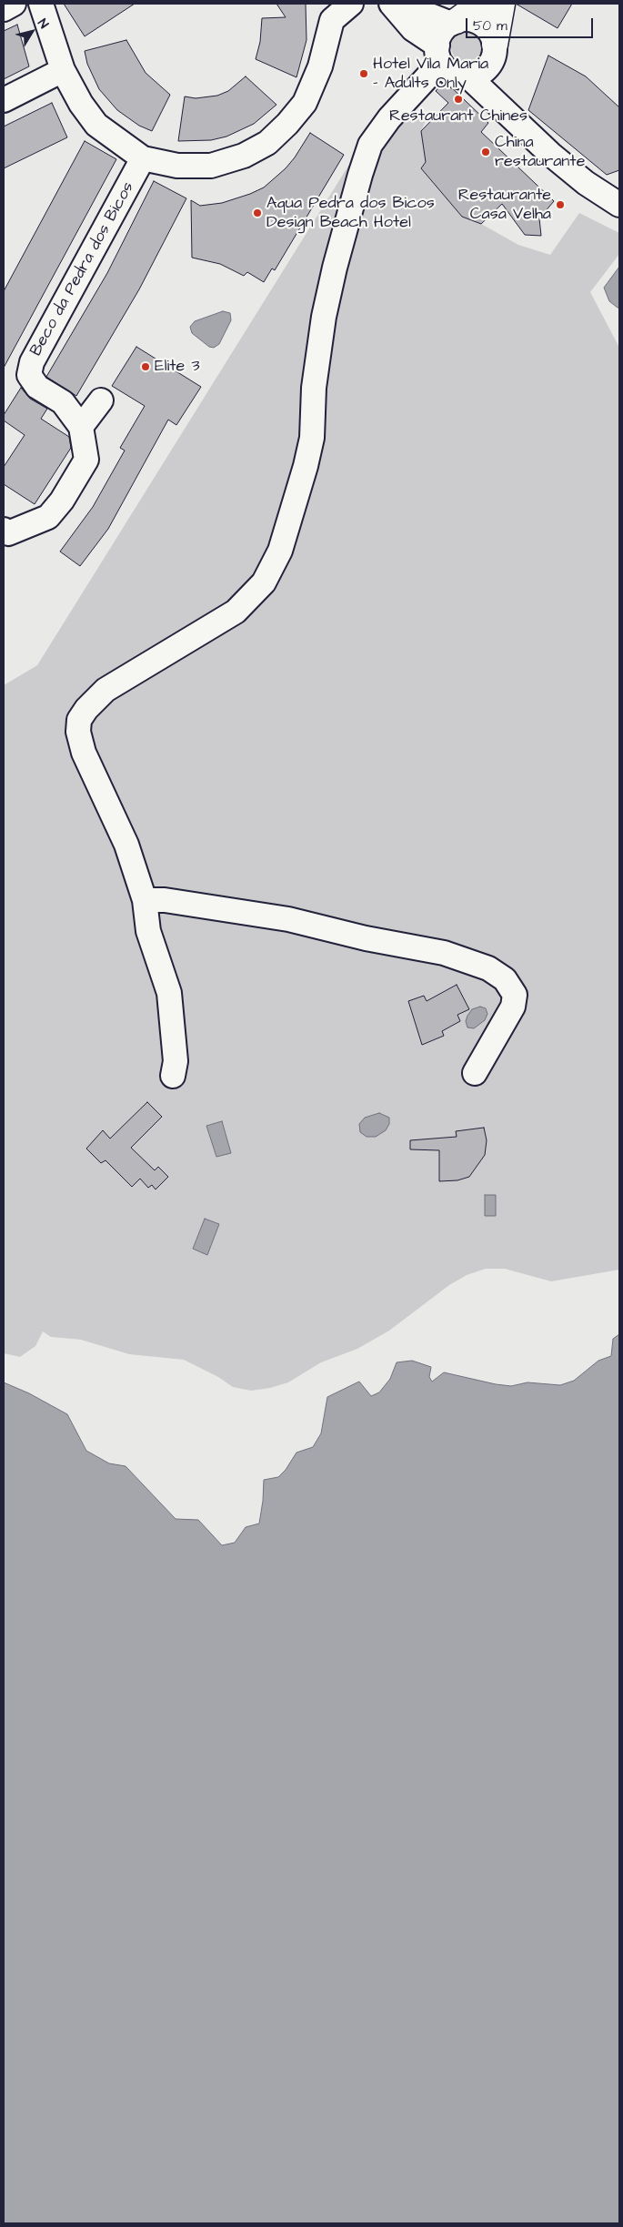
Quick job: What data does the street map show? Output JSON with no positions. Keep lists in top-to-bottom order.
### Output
{
  "streets": {
    "street": ["Beco da Pedra dos Bicos"]
  },
  "places": [
    "Hotel Vila Maria - Adults Only",
    "Restaurant Chines",
    "China restaurante",
    "Restaurante Casa Velha",
    "Aqua Pedra dos Bicos Design Beach Hotel",
    "Elite 3"
  ],
  "scale_bar": "50 m",
  "north": "top right"
}
